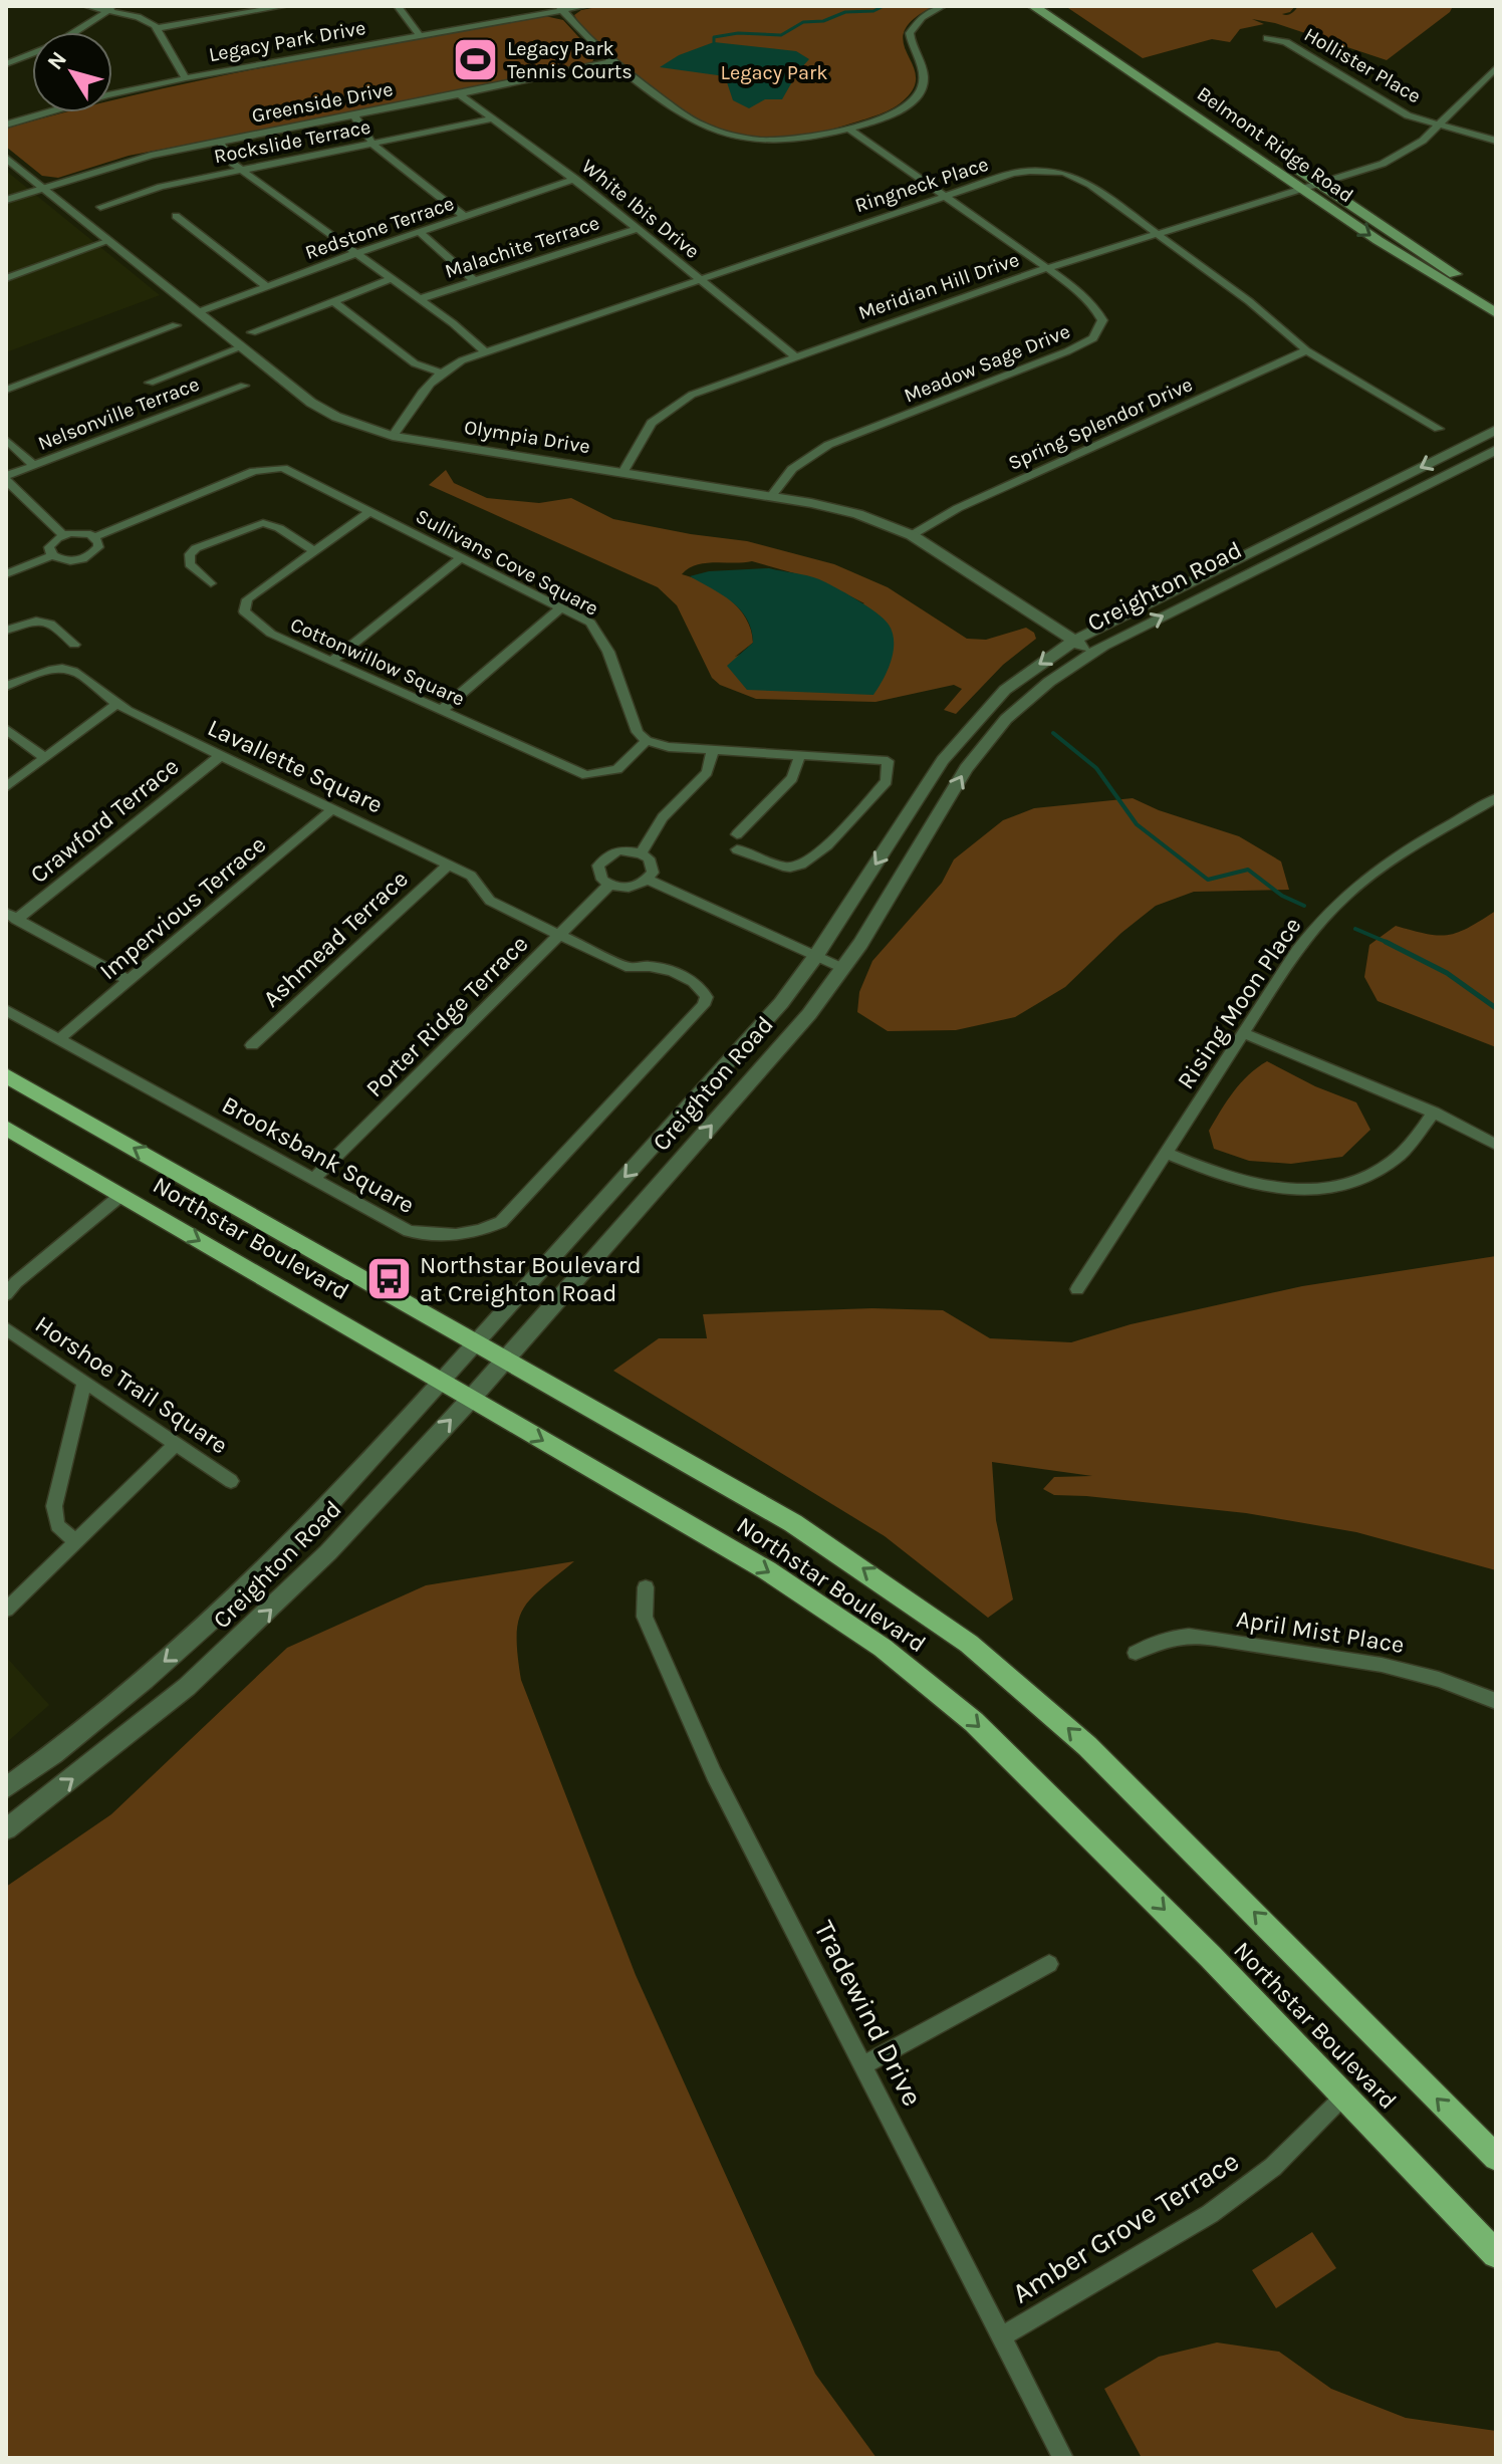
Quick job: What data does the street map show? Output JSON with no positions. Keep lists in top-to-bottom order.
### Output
{
  "streets": {
    "main road": ["Belmont Ridge Road", "Northstar Boulevard"],
    "street": [
      "Legacy Park Drive",
      "Hollister Place",
      "Greenside Drive",
      "Rockslide Terrace",
      "Ringneck Place",
      "White Ibis Drive",
      "Redstone Terrace",
      "Malachite Terrace",
      "Meridian Hill Drive",
      "Meadow Sage Drive",
      "Nelsonville Terrace",
      "Spring Splendor Drive",
      "Olympia Drive",
      "Sullivans Cove Square",
      "Creighton Road",
      "Cottonwillow Square",
      "Lavallette Square",
      "Crawford Terrace",
      "Impervious Terrace",
      "Ashmead Terrace",
      "Rising Moon Place",
      "Porter Ridge Terrace",
      "Brooksbank Square",
      "Horshoe Trail Square",
      "April Mist Place",
      "Tradewind Drive",
      "Amber Grove Terrace"
    ]
  },
  "crossings": [
    ["Hollister Place", "Meridian Hill Drive"],
    ["Greenside Drive", "White Ibis Drive"],
    ["Greenside Drive", "Olympia Drive"],
    ["Rockslide Terrace", "White Ibis Drive"],
    ["Belmont Ridge Road", "Meridian Hill Drive"],
    ["Ringneck Place", "White Ibis Drive"],
    ["Ringneck Place", "Meridian Hill Drive"],
    ["Ringneck Place", "Meadow Sage Drive"],
    ["Ringneck Place", "Spring Splendor Drive"],
    ["Ringneck Place", "Olympia Drive"],
    ["White Ibis Drive", "Redstone Terrace"],
    ["White Ibis Drive", "Malachite Terrace"],
    ["White Ibis Drive", "Meridian Hill Drive"],
    ["Redstone Terrace", "Olympia Drive"],
    ["Meridian Hill Drive", "Meadow Sage Drive"],
    ["Meridian Hill Drive", "Olympia Drive"],
    ["Meadow Sage Drive", "Olympia Drive"],
    ["Spring Splendor Drive", "Olympia Drive"],
    ["Olympia Drive", "Creighton Road"],
    ["Sullivans Cove Square", "Cottonwillow Square"],
    ["Creighton Road", "Northstar Boulevard"],
    ["Lavallette Square", "Crawford Terrace"],
    ["Lavallette Square", "Impervious Terrace"],
    ["Lavallette Square", "Ashmead Terrace"],
    ["Lavallette Square", "Porter Ridge Terrace"],
    ["Lavallette Square", "Brooksbank Square"],
    ["Impervious Terrace", "Brooksbank Square"],
    ["Porter Ridge Terrace", "Brooksbank Square"],
    ["Northstar Boulevard", "Amber Grove Terrace"],
    ["Tradewind Drive", "Amber Grove Terrace"]
  ],
  "parks": ["Legacy Park"],
  "places": {
    "sports": ["Legacy Park Tennis Courts"],
    "bus stop": ["Northstar Boulevard at Creighton Road"]
  },
  "north": "top left"
}
